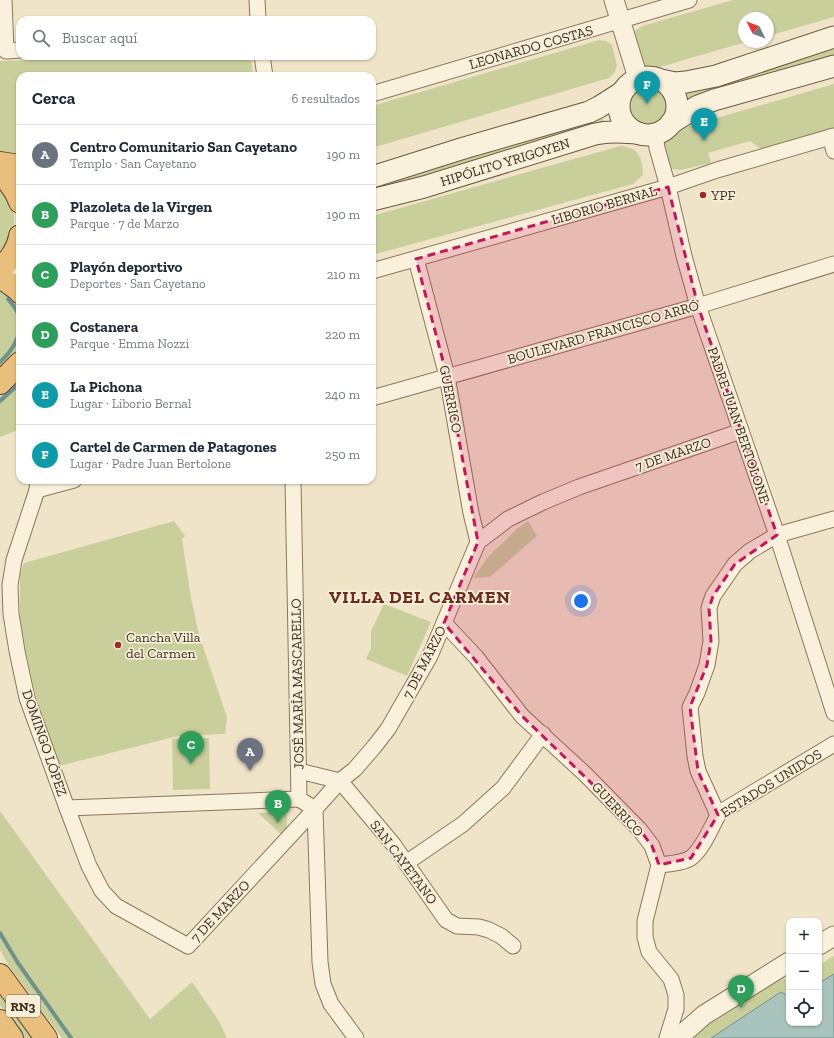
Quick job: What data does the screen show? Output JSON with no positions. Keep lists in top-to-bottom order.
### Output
{
  "streets": {
    "highway": ["RN3"],
    "main road": ["HIPÓLITO YRIGOYEN"],
    "street": [
      "LEONARDO COSTAS",
      "LIBORIO BERNAL",
      "BOULEVARD FRANCISCO ARRÓ",
      "GUERRICO",
      "PADRE JUAN BERTOLONE",
      "7 DE MARZO",
      "JOSÉ MARÍA MASCARELLO",
      "DOMINGO LÓPEZ",
      "ESTADOS UNIDOS",
      "SAN CAYETANO"
    ]
  },
  "crossings": [
    ["HIPÓLITO YRIGOYEN", "PADRE JUAN BERTOLONE"],
    ["LIBORIO BERNAL", "GUERRICO"],
    ["LIBORIO BERNAL", "PADRE JUAN BERTOLONE"],
    ["BOULEVARD FRANCISCO ARRÓ", "GUERRICO"],
    ["BOULEVARD FRANCISCO ARRÓ", "PADRE JUAN BERTOLONE"],
    ["GUERRICO", "7 DE MARZO"],
    ["GUERRICO", "ESTADOS UNIDOS"],
    ["PADRE JUAN BERTOLONE", "7 DE MARZO"],
    ["7 DE MARZO", "DOMINGO LÓPEZ"],
    ["7 DE MARZO", "SAN CAYETANO"]
  ],
  "districts": ["VILLA DEL CARMEN"],
  "places": ["YPF", "Cancha Villa del Carmen"],
  "north": "top left",
  "page": {
    "search": "Buscar aquí",
    "pins": [
      "F",
      "E",
      "C",
      "A",
      "B",
      "D"
    ],
    "heading": ["Cerca", "6 resultados"],
    "list": [
      {
        "mark": "A",
        "name": "Centro Comunitario San Cayetano",
        "note": "Templo · San Cayetano",
        "value": "190 m"
      },
      {
        "mark": "B",
        "name": "Plazoleta de la Virgen",
        "note": "Parque · 7 de Marzo",
        "value": "190 m"
      },
      {
        "mark": "C",
        "name": "Playón deportivo",
        "note": "Deportes · San Cayetano",
        "value": "210 m"
      },
      {
        "mark": "D",
        "name": "Costanera",
        "note": "Parque · Emma Nozzi",
        "value": "220 m"
      },
      {
        "mark": "E",
        "name": "La Pichona",
        "note": "Lugar · Liborio Bernal",
        "value": "240 m"
      },
      {
        "mark": "F",
        "name": "Cartel de Carmen de Patagones",
        "note": "Lugar · Padre Juan Bertolone",
        "value": "250 m"
      }
    ],
    "map_buttons": ["+", "−"]
  }
}
